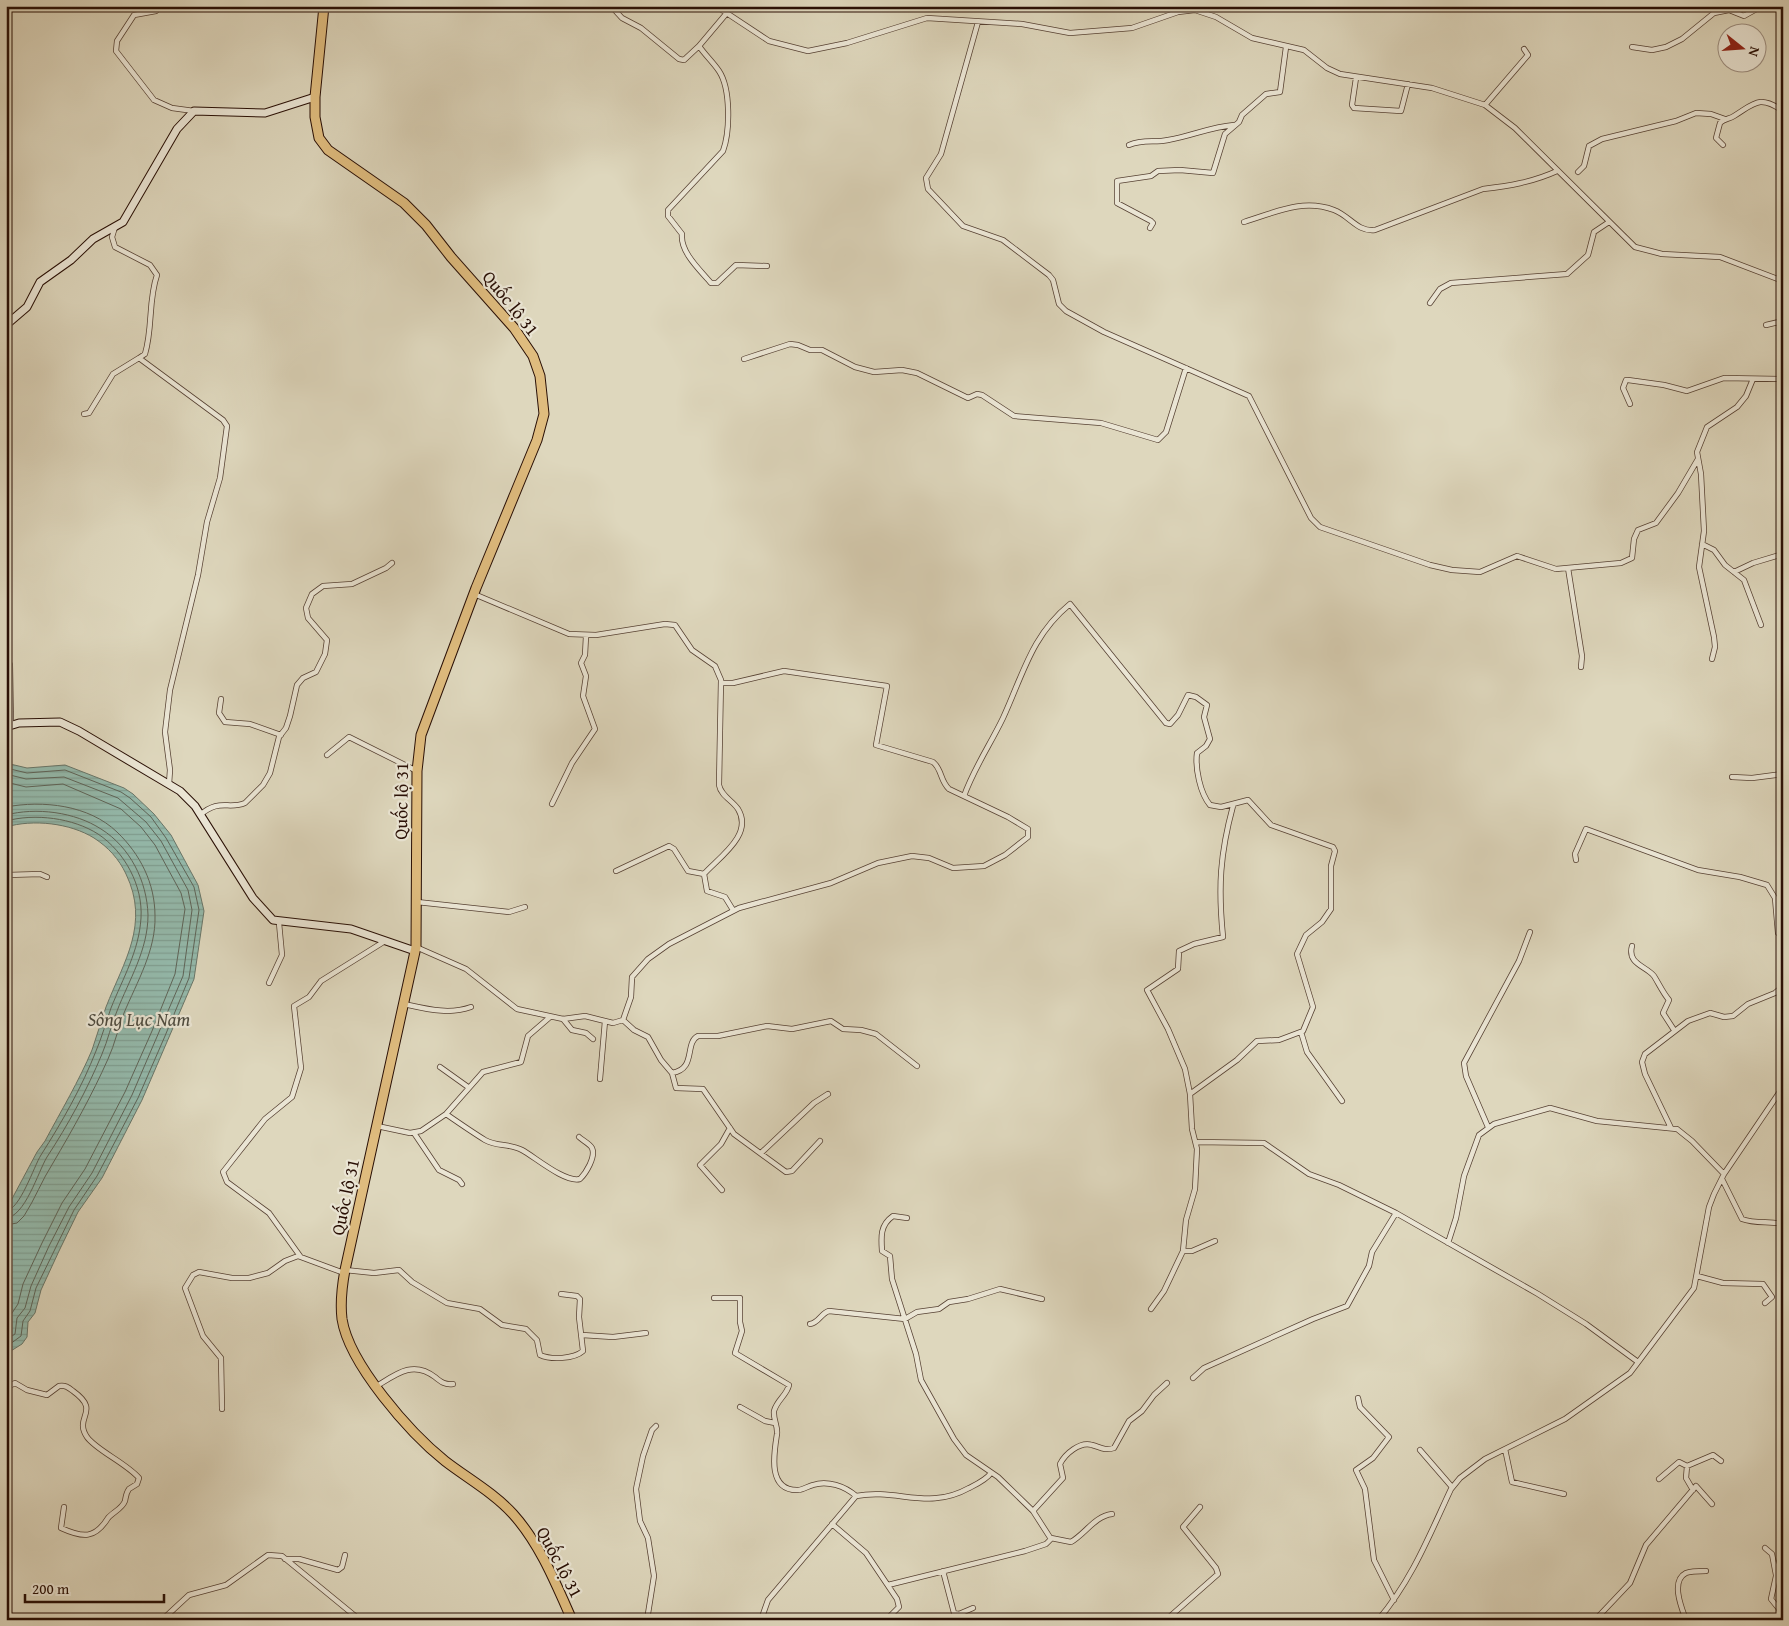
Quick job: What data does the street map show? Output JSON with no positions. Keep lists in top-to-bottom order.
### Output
{
  "streets": {
    "highway": ["Quốc lộ 31"]
  },
  "water": ["Sông Lục Nam"],
  "scale_bar": "200 m",
  "north": "right"
}
